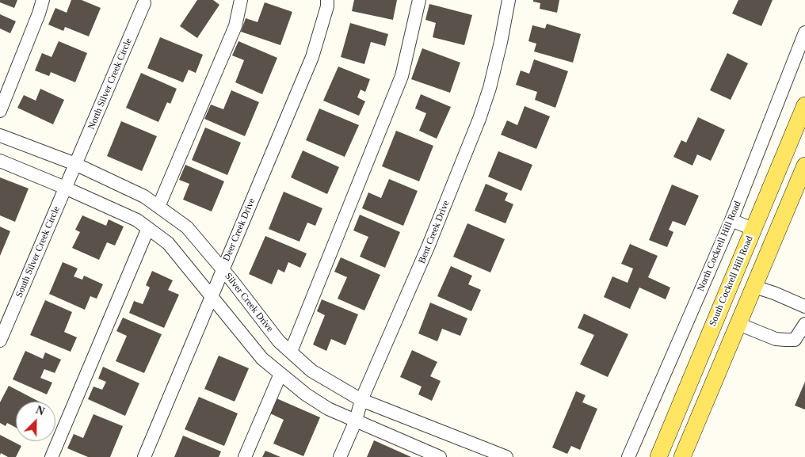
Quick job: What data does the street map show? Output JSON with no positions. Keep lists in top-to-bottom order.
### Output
{
  "streets": {
    "main road": ["South Cockrell Hill Road"],
    "street": [
      "North Silver Creek Circle",
      "Deer Creek Drive",
      "Bent Creek Drive",
      "North Cockrell Hill Road",
      "South Silver Creek Circle",
      "Silver Creek Drive"
    ]
  },
  "crossings": [
    ["North Silver Creek Circle", "South Silver Creek Circle"],
    ["North Silver Creek Circle", "Silver Creek Drive"],
    ["Deer Creek Drive", "Silver Creek Drive"],
    ["Bent Creek Drive", "Silver Creek Drive"],
    ["South Silver Creek Circle", "Silver Creek Drive"]
  ],
  "north": "top right"
}
